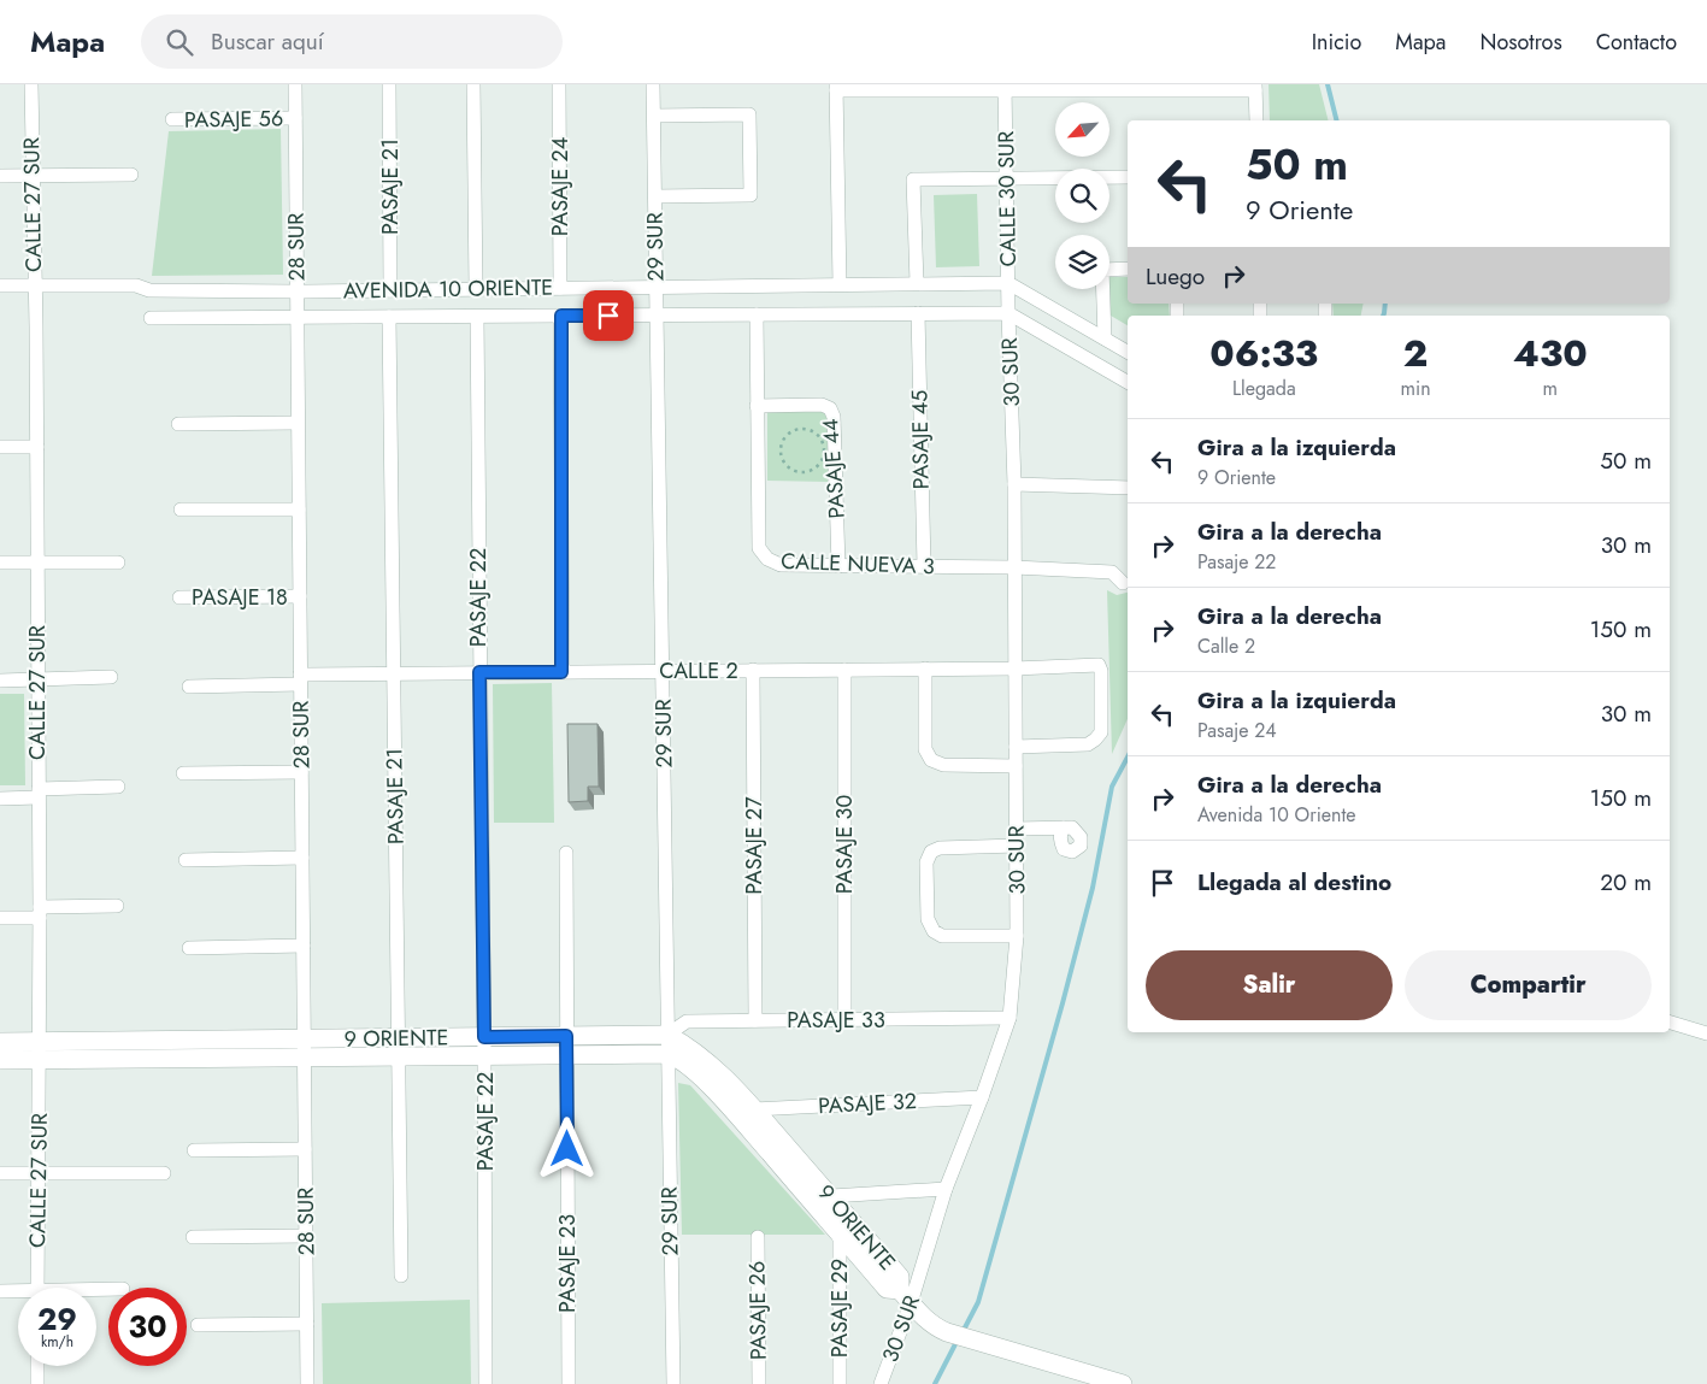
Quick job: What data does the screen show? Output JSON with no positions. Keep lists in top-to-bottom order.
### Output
{
  "streets": {
    "street": [
      "PASAJE 56",
      "PASAJE 21",
      "PASAJE 24",
      "CALLE 30 SUR",
      "CALLE 27 SUR",
      "28 SUR",
      "29 SUR",
      "AVENIDA 10 ORIENTE",
      "30 SUR",
      "PASAJE 45",
      "PASAJE 44",
      "CALLE NUEVA 3",
      "PASAJE 18",
      "PASAJE 22",
      "CALLE 2",
      "PASAJE 30",
      "PASAJE 27",
      "PASAJE 33",
      "9 ORIENTE",
      "PASAJE 32",
      "PASAJE 23",
      "PASAJE 29",
      "PASAJE 26"
    ]
  },
  "crossings": [
    ["PASAJE 56", "28 SUR"],
    ["PASAJE 21", "AVENIDA 10 ORIENTE"],
    ["PASAJE 21", "CALLE 2"],
    ["PASAJE 21", "9 ORIENTE"],
    ["PASAJE 24", "AVENIDA 10 ORIENTE"],
    ["CALLE 30 SUR", "AVENIDA 10 ORIENTE"],
    ["CALLE 30 SUR", "30 SUR"],
    ["CALLE 27 SUR", "AVENIDA 10 ORIENTE"],
    ["CALLE 27 SUR", "9 ORIENTE"],
    ["28 SUR", "AVENIDA 10 ORIENTE"],
    ["28 SUR", "PASAJE 18"],
    ["28 SUR", "CALLE 2"],
    ["28 SUR", "9 ORIENTE"],
    ["29 SUR", "AVENIDA 10 ORIENTE"],
    ["29 SUR", "CALLE 2"],
    ["29 SUR", "PASAJE 33"],
    ["29 SUR", "9 ORIENTE"],
    ["AVENIDA 10 ORIENTE", "30 SUR"],
    ["AVENIDA 10 ORIENTE", "PASAJE 45"],
    ["AVENIDA 10 ORIENTE", "CALLE NUEVA 3"],
    ["AVENIDA 10 ORIENTE", "PASAJE 22"],
    ["30 SUR", "CALLE NUEVA 3"],
    ["30 SUR", "CALLE 2"],
    ["30 SUR", "PASAJE 33"],
    ["30 SUR", "9 ORIENTE"],
    ["30 SUR", "PASAJE 32"],
    ["PASAJE 45", "CALLE NUEVA 3"],
    ["PASAJE 44", "CALLE NUEVA 3"],
    ["PASAJE 22", "CALLE 2"],
    ["PASAJE 22", "9 ORIENTE"],
    ["CALLE 2", "PASAJE 30"],
    ["CALLE 2", "PASAJE 27"],
    ["PASAJE 30", "PASAJE 33"],
    ["PASAJE 27", "PASAJE 33"],
    ["PASAJE 33", "9 ORIENTE"],
    ["9 ORIENTE", "PASAJE 32"],
    ["9 ORIENTE", "PASAJE 23"],
    ["9 ORIENTE", "PASAJE 29"]
  ],
  "north": "bottom left",
  "page": {
    "header": "Mapa",
    "search": "Buscar aquí",
    "nav": [
      "Inicio",
      "Mapa",
      "Nosotros",
      "Contacto"
    ],
    "turn": ["50 m", "9 Oriente"],
    "then": "Luego",
    "eta": [
      "06:33",
      "Llegada",
      "2",
      "min",
      "430",
      "m"
    ],
    "list": [
      {
        "name": "Gira a la izquierda",
        "note": "9 Oriente",
        "value": "50 m"
      },
      {
        "name": "Gira a la derecha",
        "note": "Pasaje 22",
        "value": "30 m"
      },
      {
        "name": "Gira a la derecha",
        "note": "Calle 2",
        "value": "150 m"
      },
      {
        "name": "Gira a la izquierda",
        "note": "Pasaje 24",
        "value": "30 m"
      },
      {
        "name": "Gira a la derecha",
        "note": "Avenida 10 Oriente",
        "value": "150 m"
      },
      {
        "name": "Llegada al destino",
        "value": "20 m"
      }
    ],
    "buttons": ["Salir", "Compartir"],
    "speed": "29 km/h",
    "limit": "30"
  }
}
